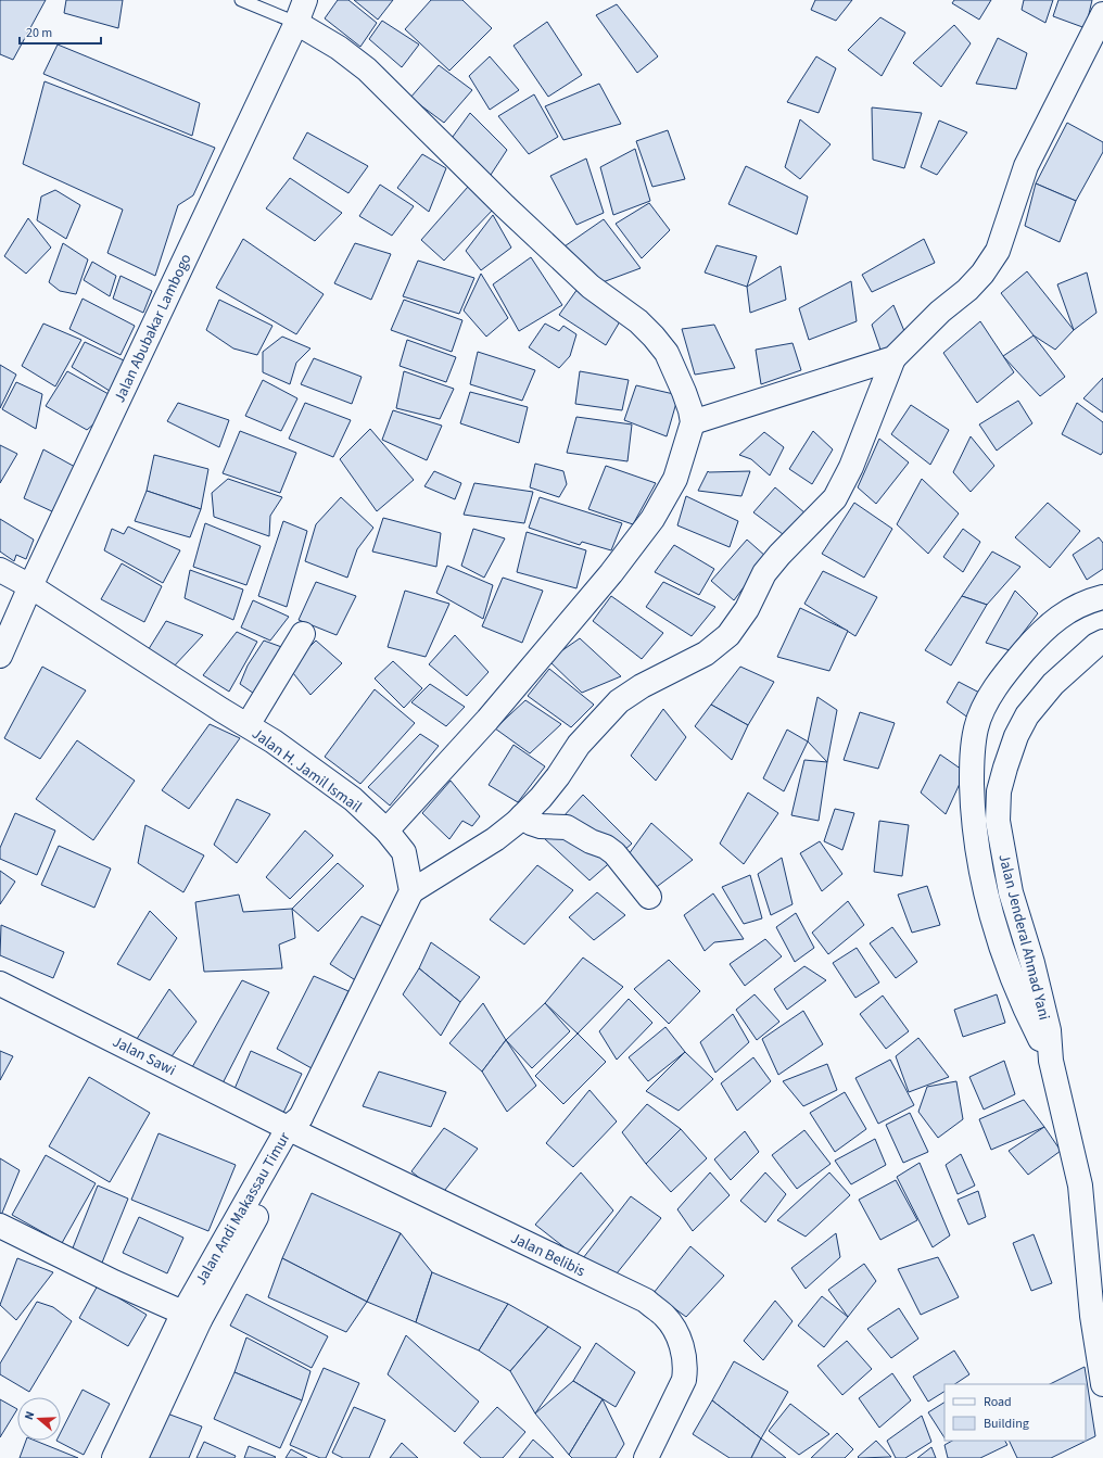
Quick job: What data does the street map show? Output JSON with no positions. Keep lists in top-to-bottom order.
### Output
{
  "streets": {
    "main road": [
      "Jalan Abubakar Lambogo",
      "Jalan H. Jamil Ismail",
      "Jalan Jenderal Ahmad Yani",
      "Jalan Sawi",
      "Jalan Andi Makassau Timur",
      "Jalan Belibis"
    ]
  },
  "crossings": [
    ["Jalan Abubakar Lambogo", "Jalan H. Jamil Ismail"],
    ["Jalan Sawi", "Jalan Andi Makassau Timur"],
    ["Jalan Sawi", "Jalan Belibis"],
    ["Jalan Andi Makassau Timur", "Jalan Belibis"]
  ],
  "legend": ["Road", "Building"],
  "scale_bar": "20 m",
  "north": "left"
}
